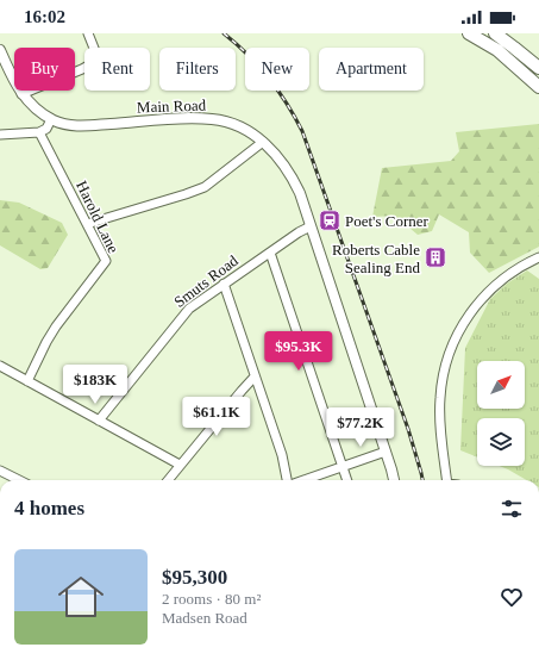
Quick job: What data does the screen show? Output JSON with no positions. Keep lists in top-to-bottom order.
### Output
{
  "streets": {
    "main road": ["Main Road"],
    "street": ["Harold Lane", "Smuts Road"]
  },
  "crossings": [
    ["Main Road", "Smuts Road"]
  ],
  "places": {
    "station": ["Poet's Corner"],
    "building": ["Roberts Cable Sealing End"]
  },
  "north": "top right",
  "page": {
    "status": "16:02",
    "chip": [
      "Buy",
      "Rent",
      "Filters",
      "New",
      "Apartment"
    ],
    "price": [
      "$95.3K",
      "$183K",
      "$61.1K",
      "$77.2K"
    ],
    "heading": "4 homes",
    "list": [
      {
        "name": "$95,300",
        "note": "2 rooms · 80 m² · Madsen Road"
      }
    ]
  }
}
